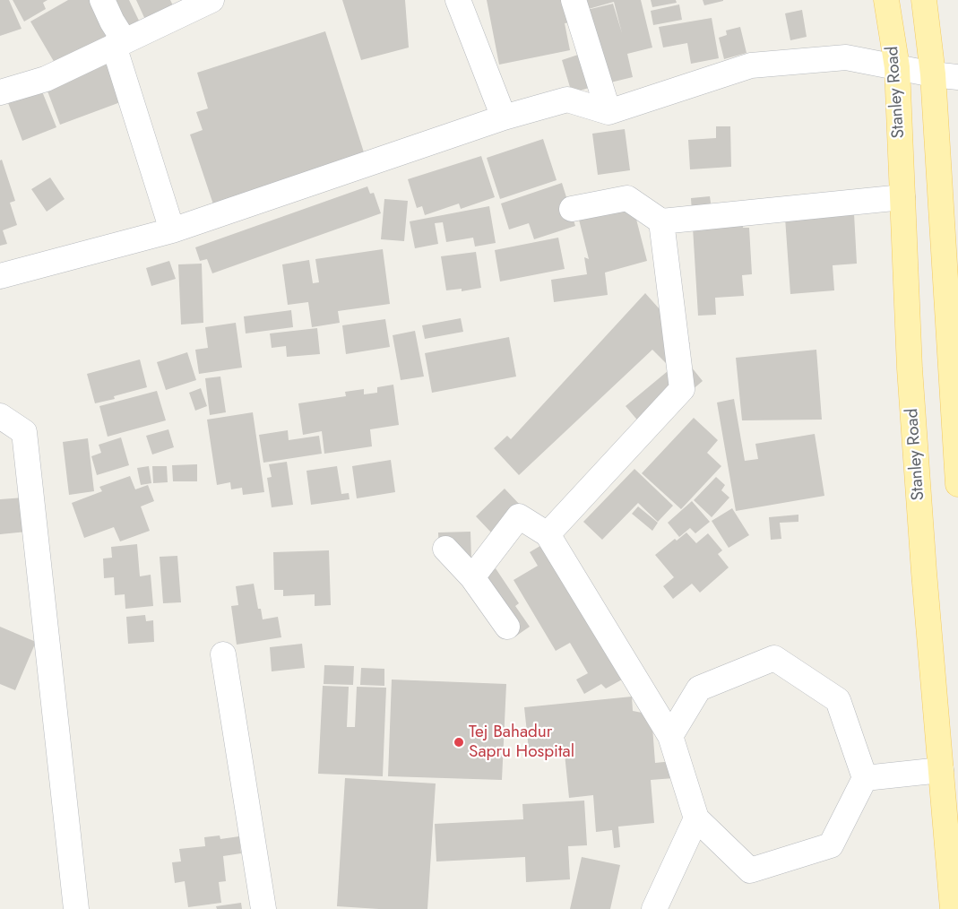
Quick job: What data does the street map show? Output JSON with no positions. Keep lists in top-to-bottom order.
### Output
{
  "streets": {
    "main road": ["Stanley Road"]
  },
  "places": ["Tej Bahadur Sapru Hospital"]
}
